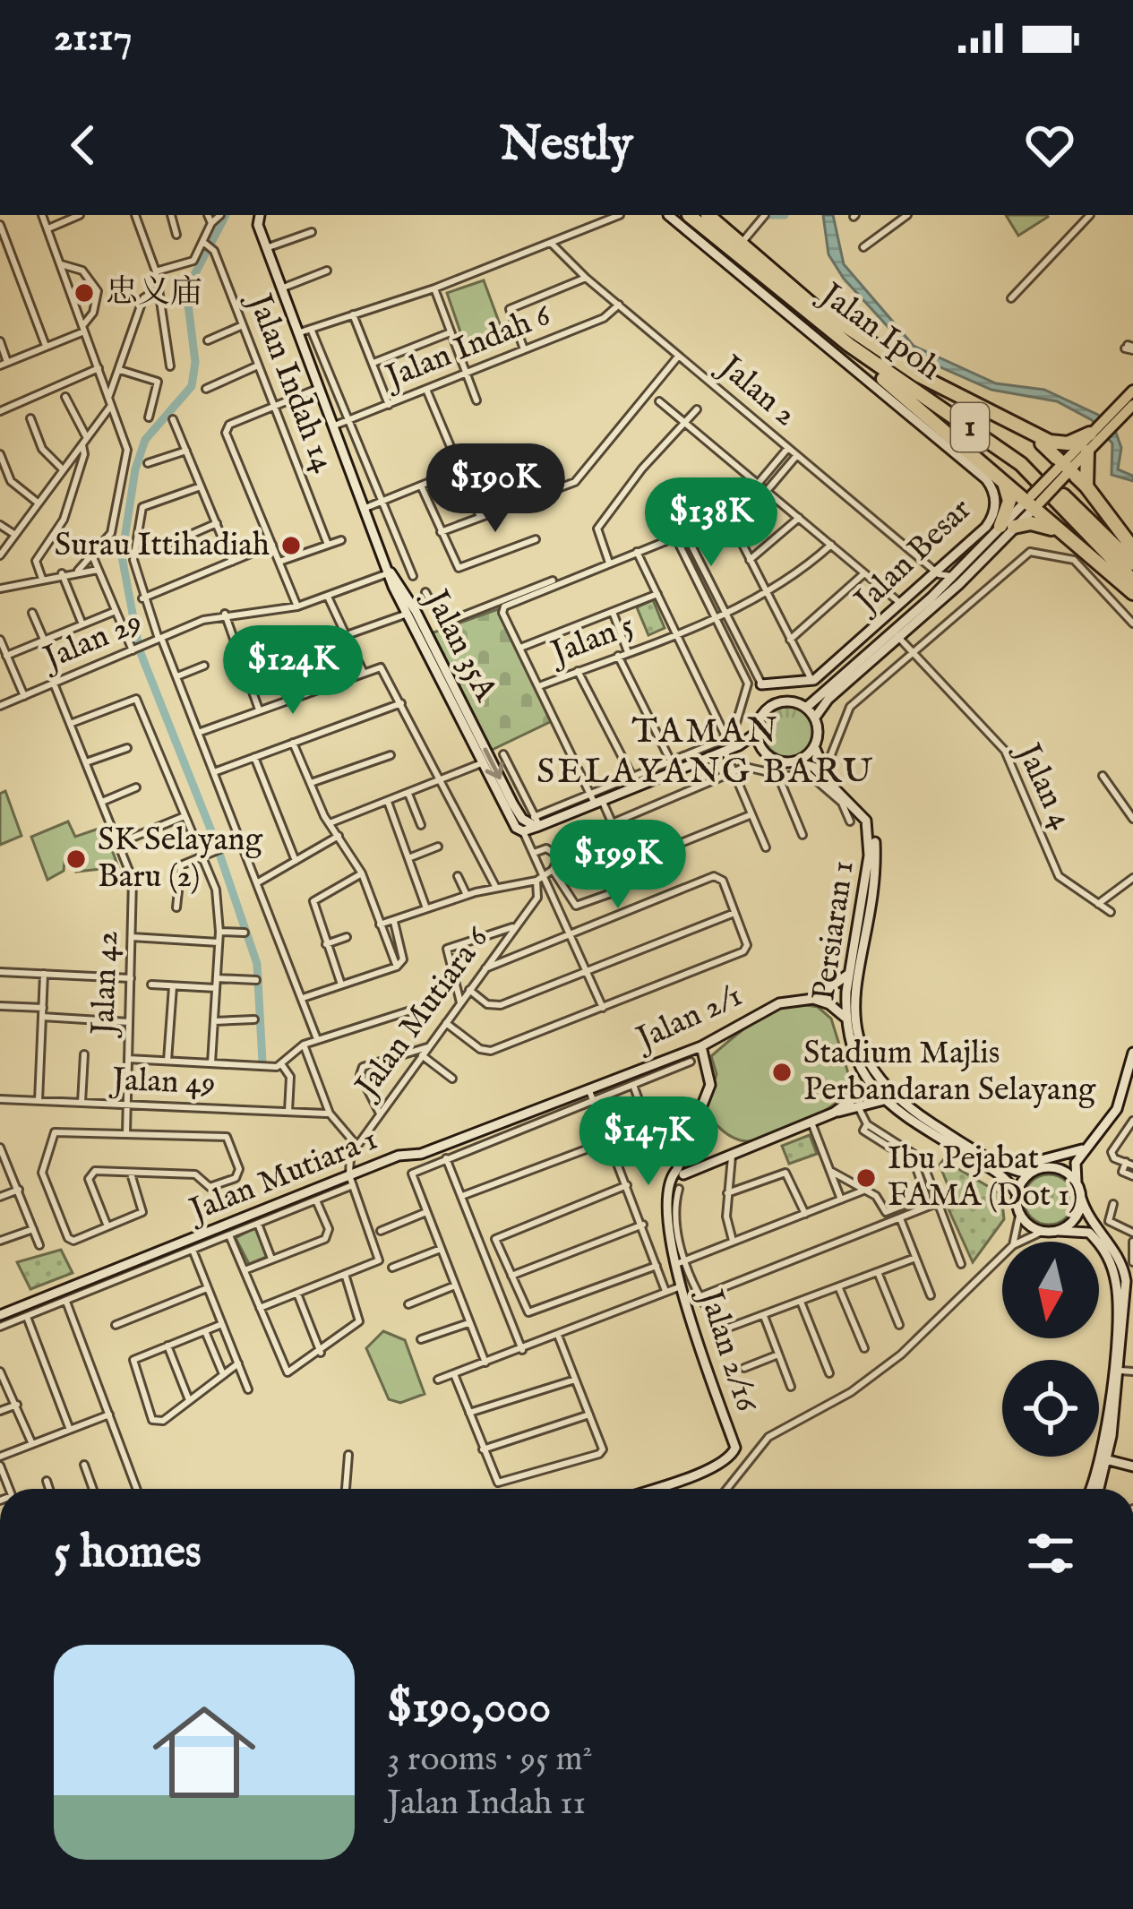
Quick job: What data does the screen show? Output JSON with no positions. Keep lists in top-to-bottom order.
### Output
{
  "streets": {
    "highway": ["Jalan Ipoh", "1"],
    "street": [
      "Jalan Indah 6",
      "Jalan Indah 14",
      "Jalan 2",
      "Jalan Besar",
      "Jalan 5",
      "Jalan 29",
      "Jalan 35A",
      "Jalan 4",
      "Persiaran 1",
      "Jalan 42",
      "Jalan Mutiara 6",
      "Jalan 2/1",
      "Jalan 49",
      "Jalan Mutiara 1",
      "Jalan 2/16"
    ]
  },
  "crossings": [
    ["Jalan Ipoh", "Jalan Besar"],
    ["Jalan Indah 6", "Jalan 2"],
    ["Jalan 2", "Jalan Besar"],
    ["Jalan Besar", "Jalan 4"],
    ["Jalan Besar", "Persiaran 1"],
    ["Jalan 29", "Jalan 35A"],
    ["Jalan 29", "Jalan 42"],
    ["Persiaran 1", "Jalan 2/1"],
    ["Jalan 42", "Jalan 49"],
    ["Jalan Mutiara 6", "Jalan Mutiara 1"],
    ["Jalan 2/1", "Jalan Mutiara 1"]
  ],
  "districts": ["TAMAN SELAYANG BARU"],
  "places": [
    "忠义庙",
    "Surau Ittihadiah",
    "SK Selayang Baru (2)",
    "Stadium Majlis Perbandaran Selayang",
    "Ibu Pejabat FAMA (Dot 1)"
  ],
  "north": "bottom",
  "page": {
    "status": "21:17",
    "header": "Nestly",
    "price": [
      "$190K",
      "$138K",
      "$124K",
      "$199K",
      "$147K"
    ],
    "heading": "5 homes",
    "list": [
      {
        "name": "$190,000",
        "note": "3 rooms · 95 m² · Jalan Indah 11"
      }
    ]
  }
}
